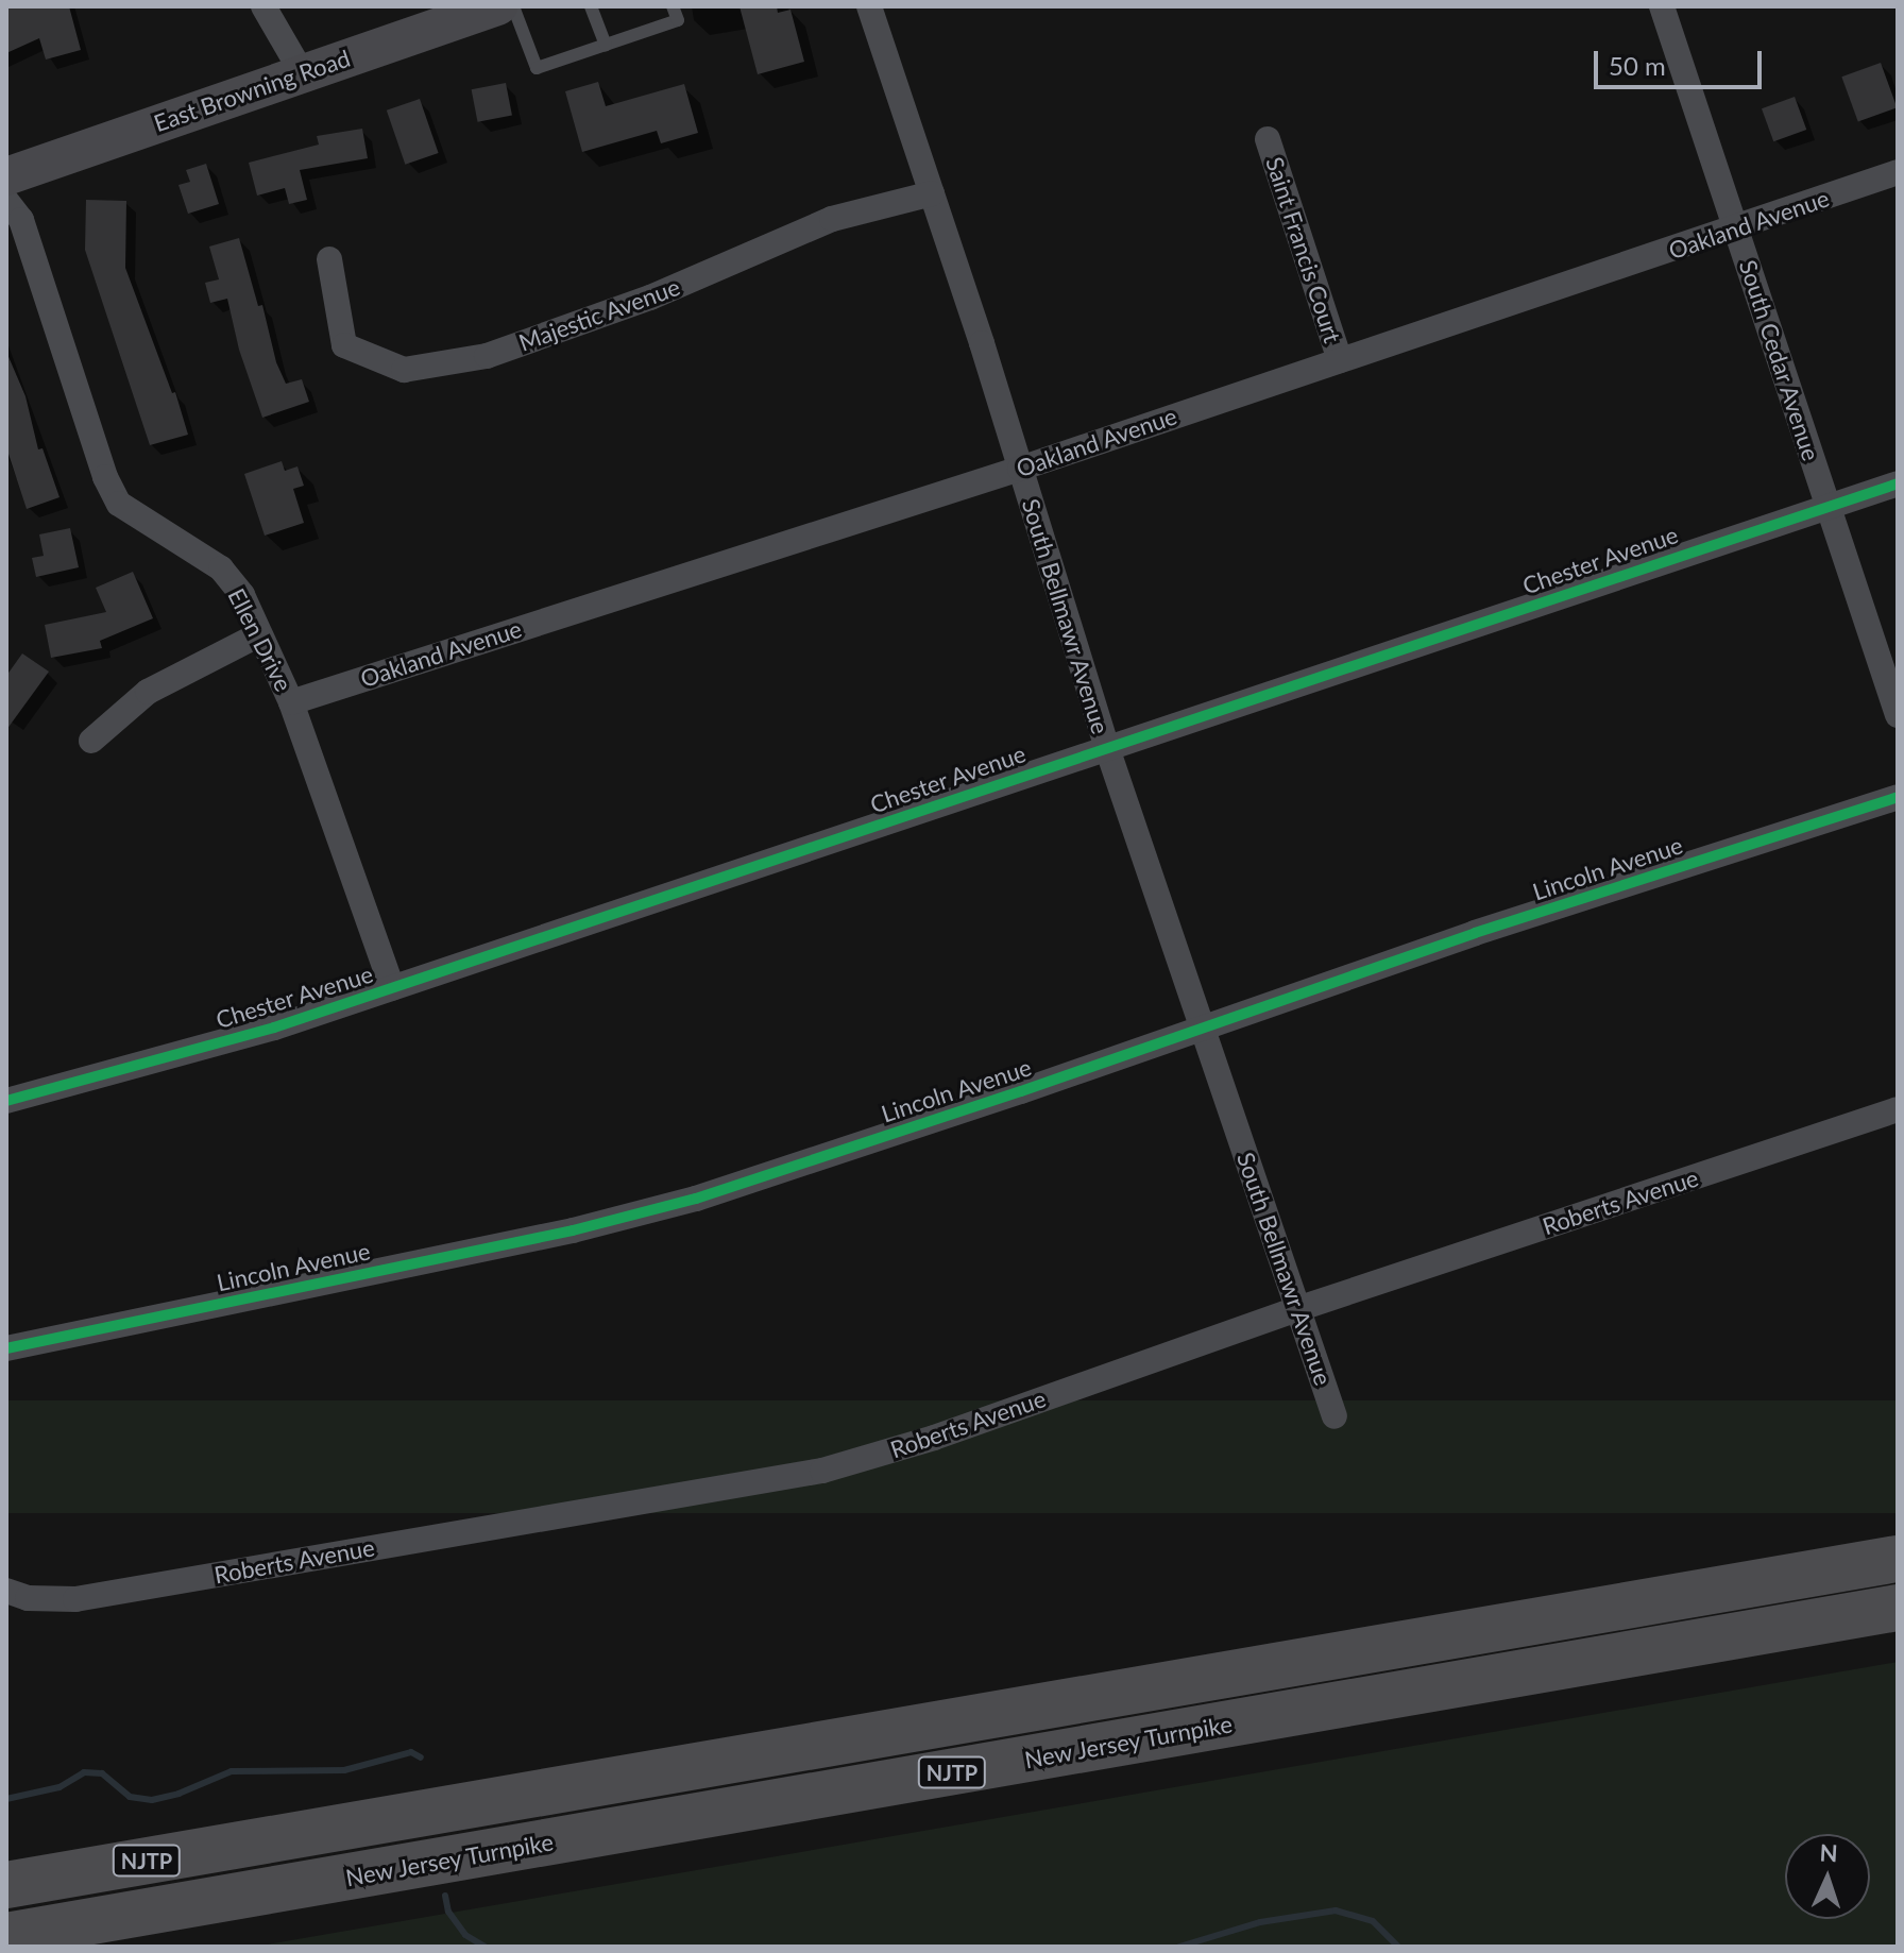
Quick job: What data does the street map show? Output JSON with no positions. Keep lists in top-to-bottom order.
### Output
{
  "streets": {
    "highway": ["New Jersey Turnpike", "NJTP"],
    "main road": ["East Browning Road"],
    "street": [
      "Oakland Avenue",
      "Saint Francis Court",
      "Majestic Avenue",
      "South Cedar Avenue",
      "Chester Avenue",
      "South Bellmawr Avenue",
      "Ellen Drive",
      "Lincoln Avenue",
      "Roberts Avenue"
    ]
  },
  "crossings": [
    ["Oakland Avenue", "Saint Francis Court"],
    ["Oakland Avenue", "South Cedar Avenue"],
    ["Oakland Avenue", "South Bellmawr Avenue"],
    ["Oakland Avenue", "Ellen Drive"],
    ["Majestic Avenue", "South Bellmawr Avenue"],
    ["South Cedar Avenue", "Chester Avenue"],
    ["Chester Avenue", "South Bellmawr Avenue"],
    ["Chester Avenue", "Ellen Drive"],
    ["South Bellmawr Avenue", "Lincoln Avenue"],
    ["South Bellmawr Avenue", "Roberts Avenue"]
  ],
  "scale_bar": "50 m",
  "north": "top"
}
